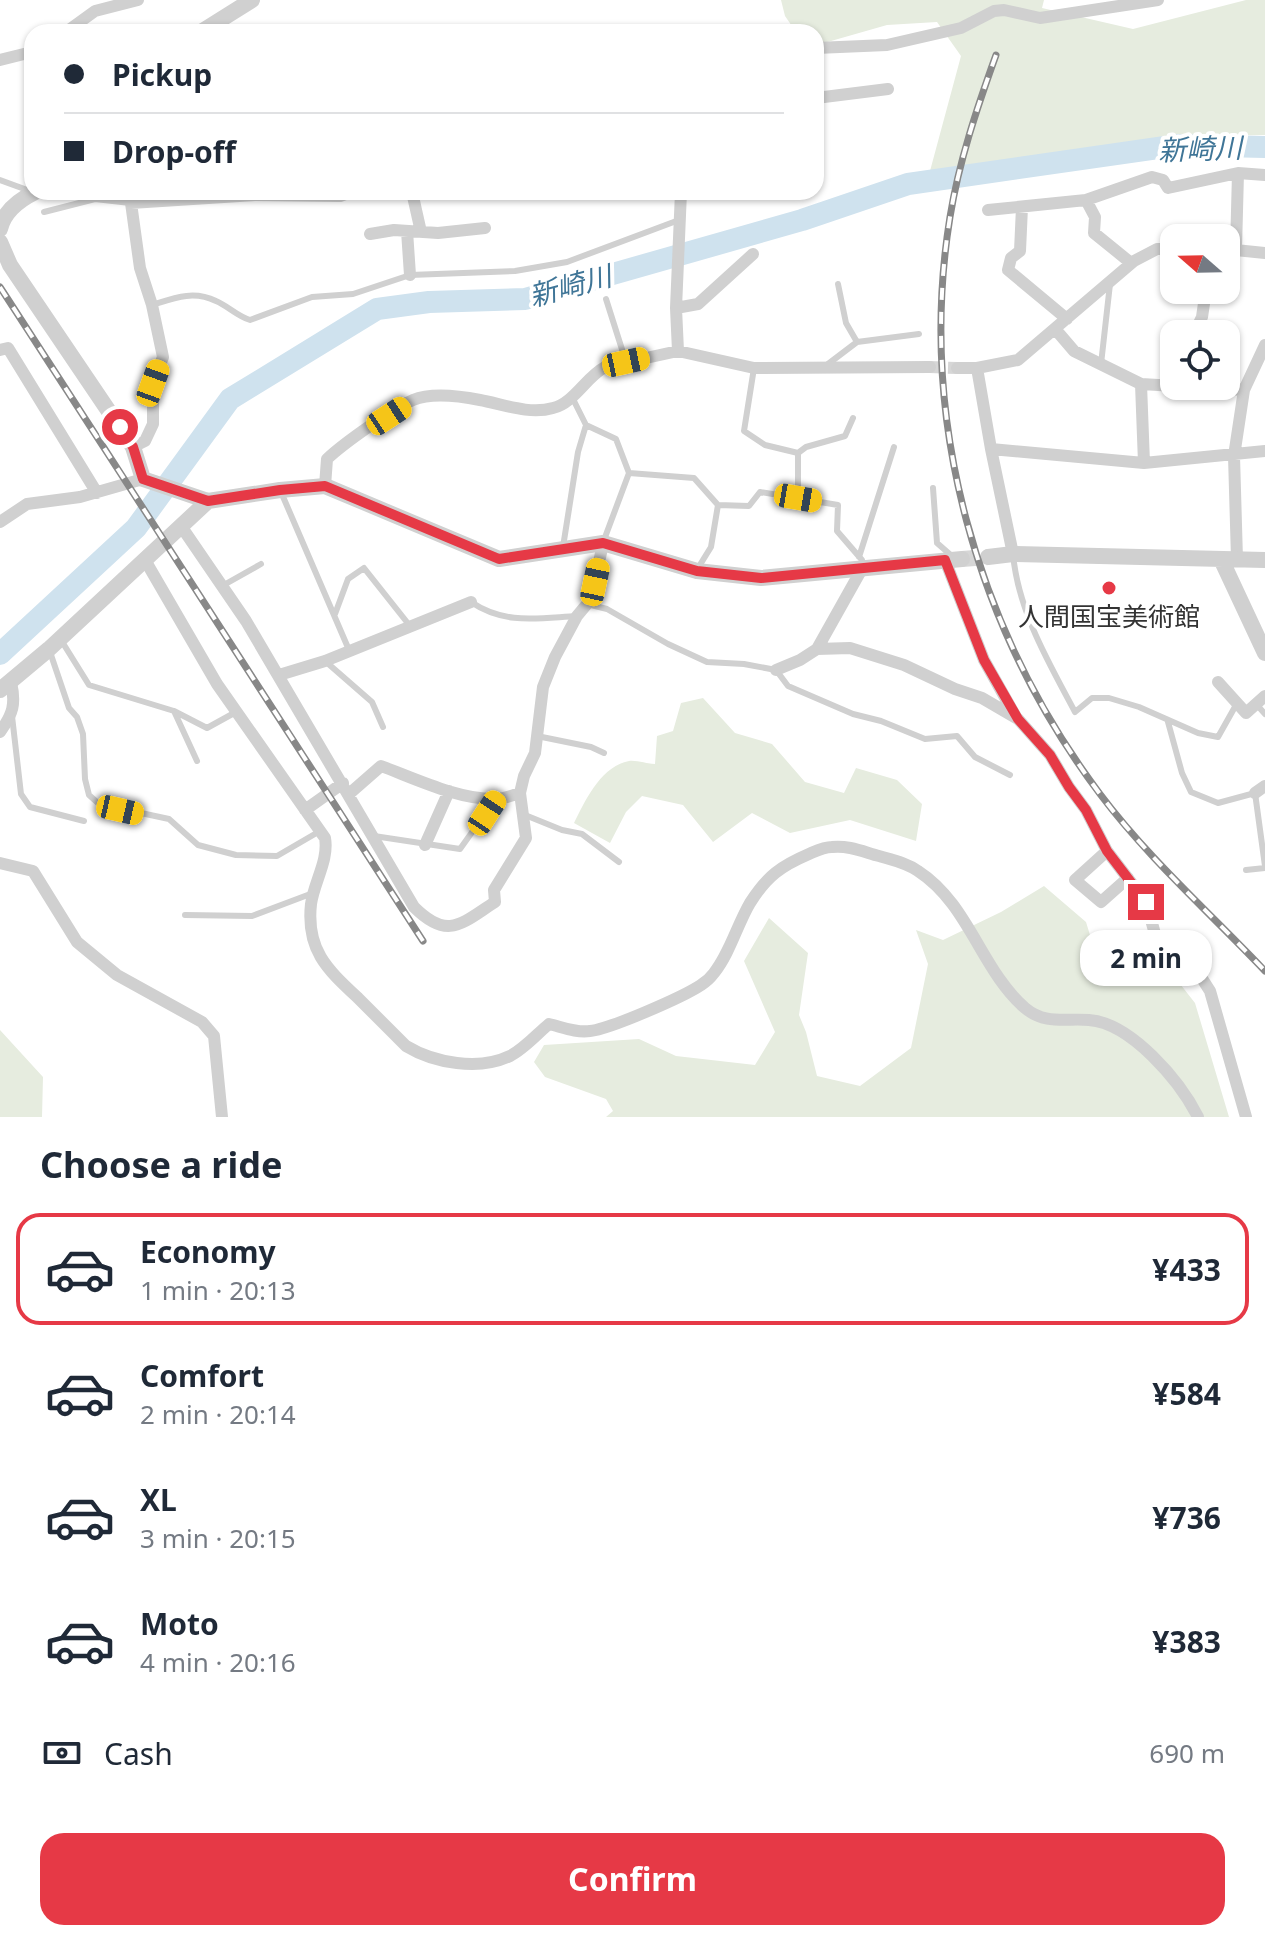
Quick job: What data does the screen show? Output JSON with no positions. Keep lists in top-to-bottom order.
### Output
{
  "water": ["新崎川"],
  "places": ["人間国宝美術館"],
  "north": "left",
  "page": {
    "banner": ["Pickup", "Drop-off"],
    "bubble": "2 min",
    "heading": "Choose a ride",
    "list": [
      {
        "name": "Economy",
        "note": "1 min · 20:13",
        "value": "¥433"
      },
      {
        "name": "Comfort",
        "note": "2 min · 20:14",
        "value": "¥584"
      },
      {
        "name": "XL",
        "note": "3 min · 20:15",
        "value": "¥736"
      },
      {
        "name": "Moto",
        "note": "4 min · 20:16",
        "value": "¥383"
      }
    ],
    "pay": ["Cash", "690 m"],
    "buttons": "Confirm"
  }
}
